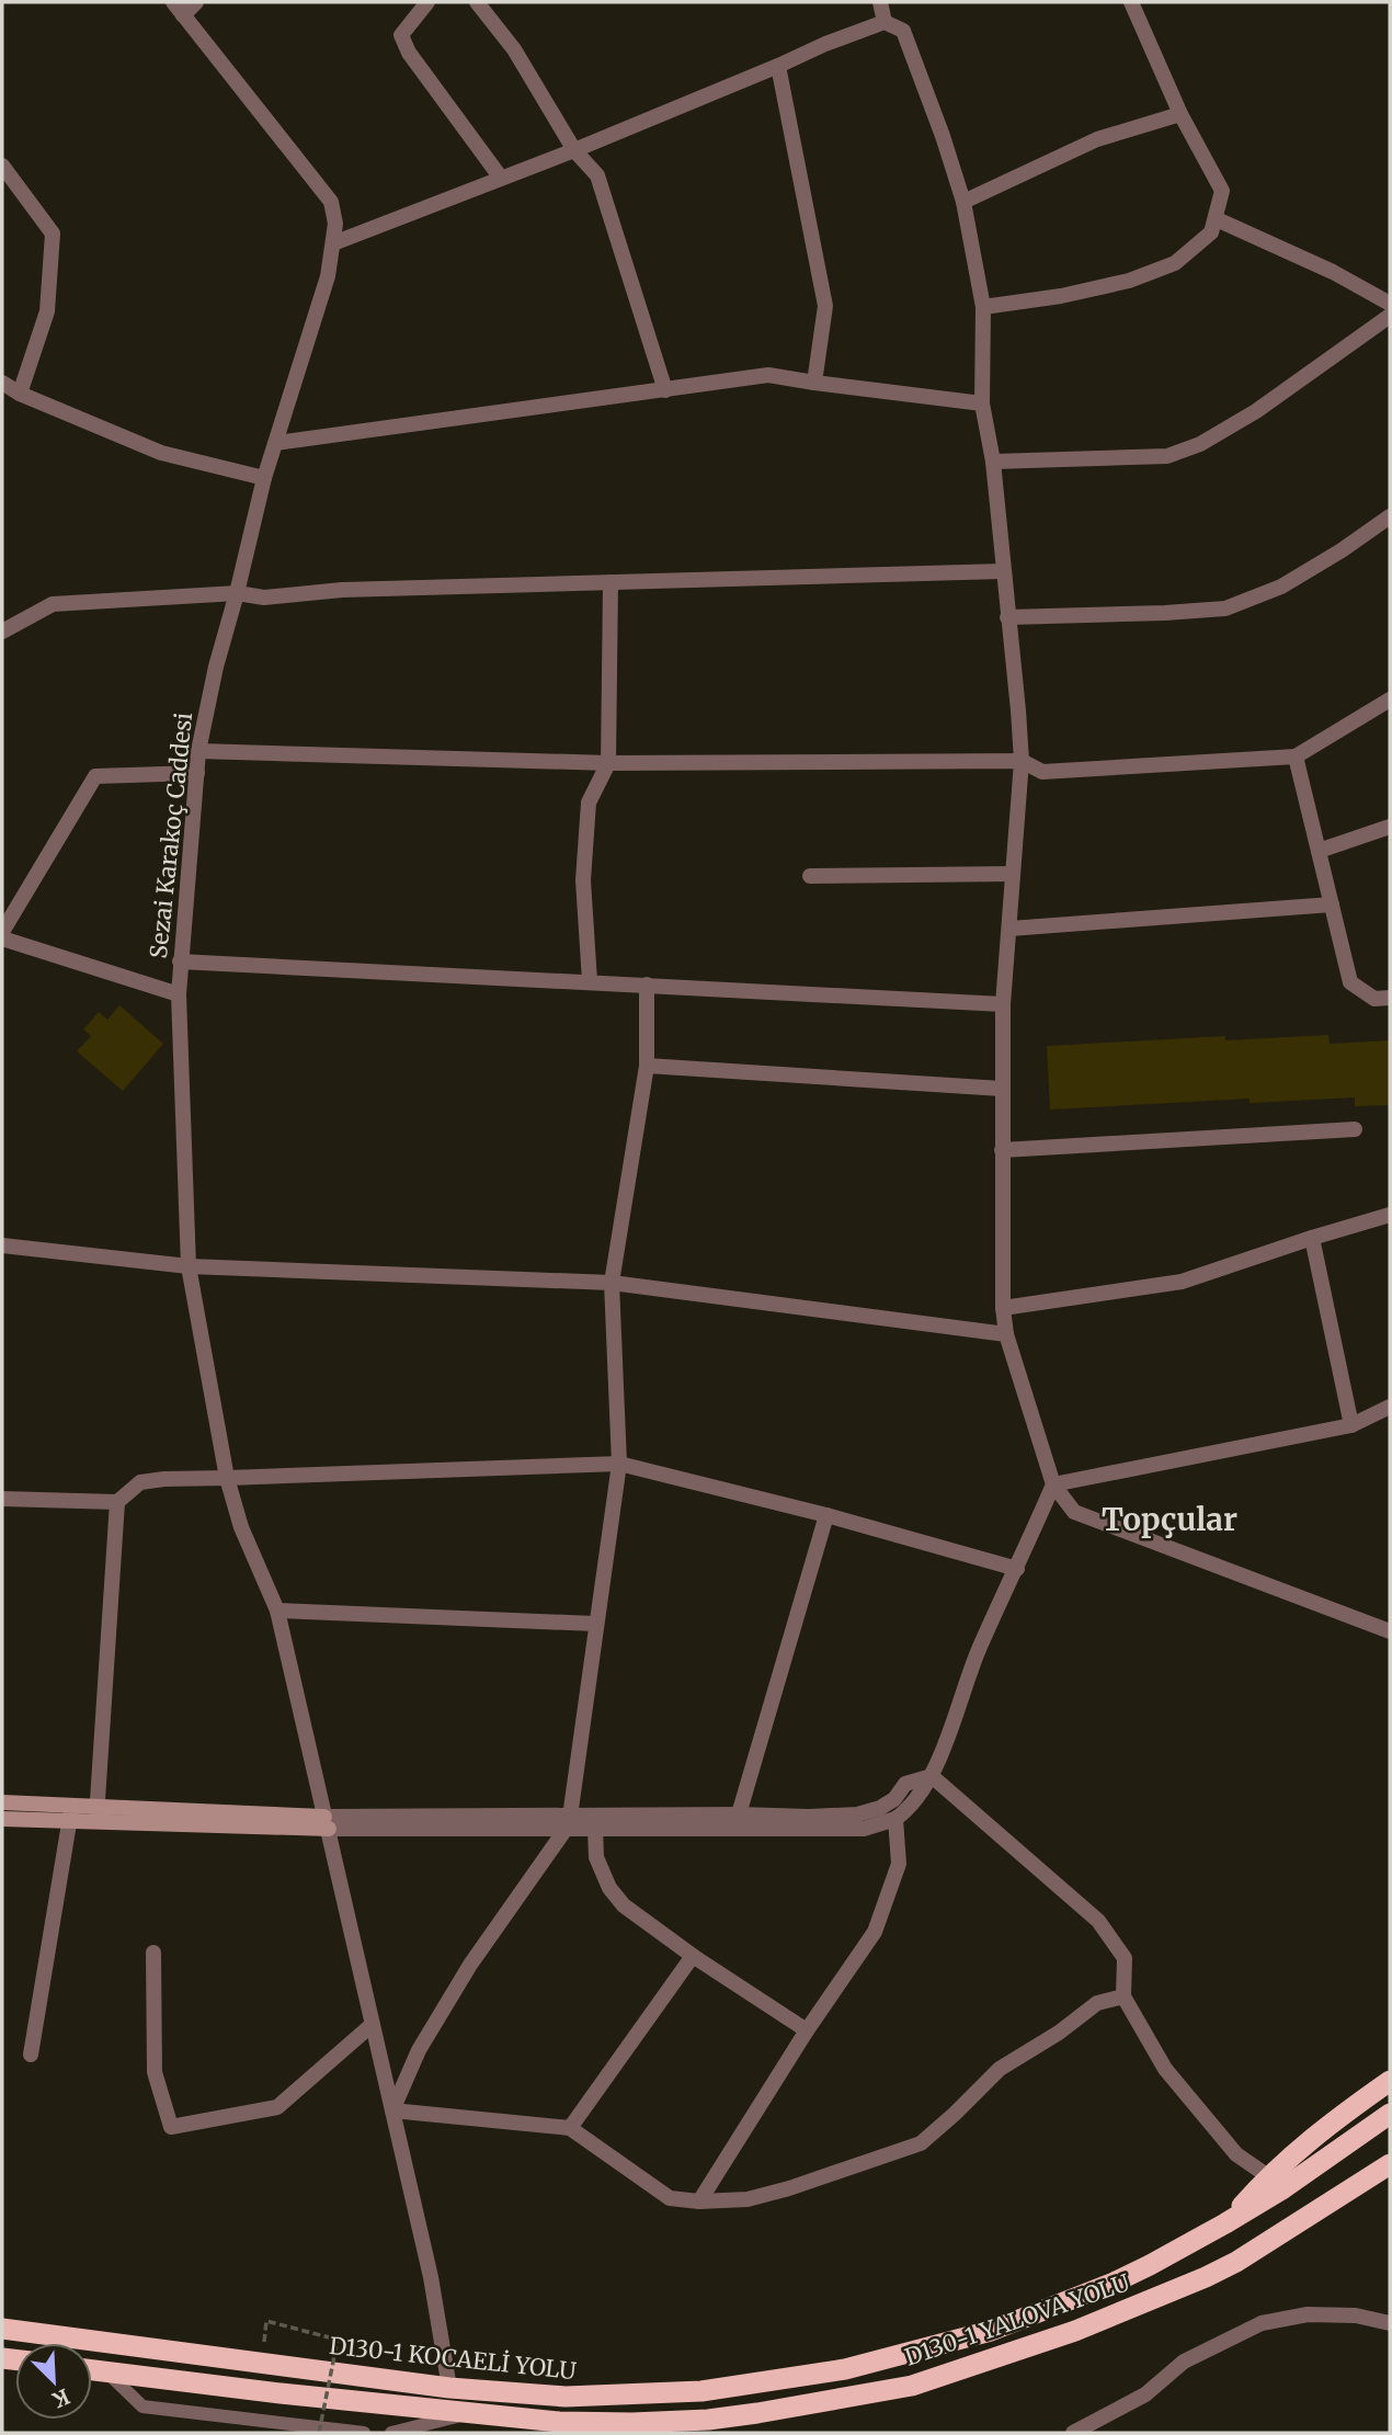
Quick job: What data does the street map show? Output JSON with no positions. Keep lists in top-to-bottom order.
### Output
{
  "streets": {
    "highway": ["D130-1 YALOVA YOLU", "D130-1 KOCAELİ YOLU"],
    "street": ["Sezai Karakoç Caddesi"]
  },
  "crossings": [
    ["Sezai Karakoç Caddesi", "D130-1 KOCAELİ YOLU"]
  ],
  "districts": ["Topçular"],
  "north": "bottom right"
}
